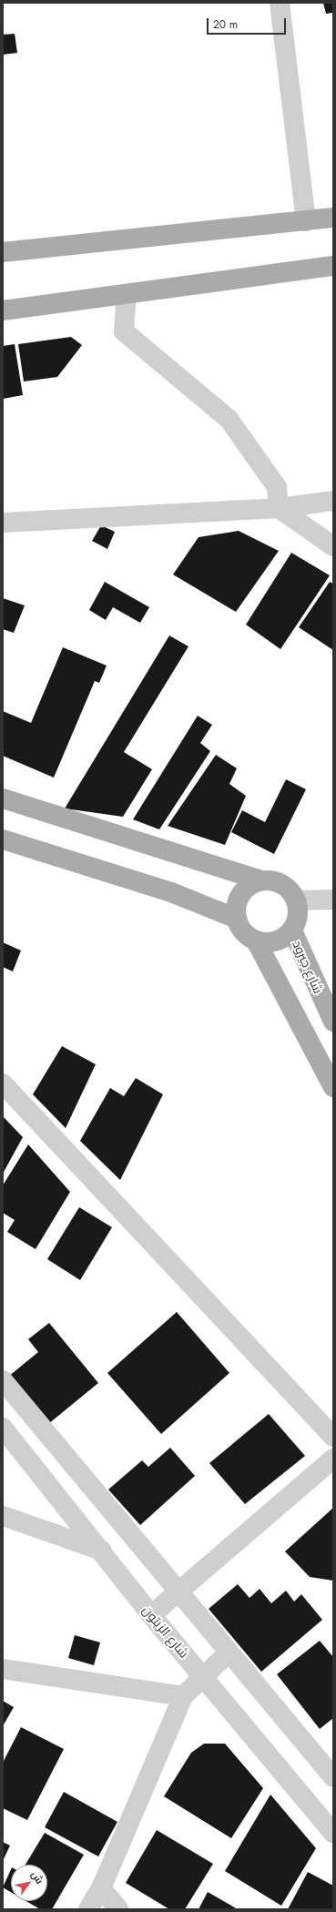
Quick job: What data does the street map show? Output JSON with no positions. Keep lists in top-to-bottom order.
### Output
{
  "streets": {
    "main road": ["شارع جيرود"],
    "street": ["شارع الزيتون"]
  },
  "scale_bar": "20 m",
  "north": "top right"
}
